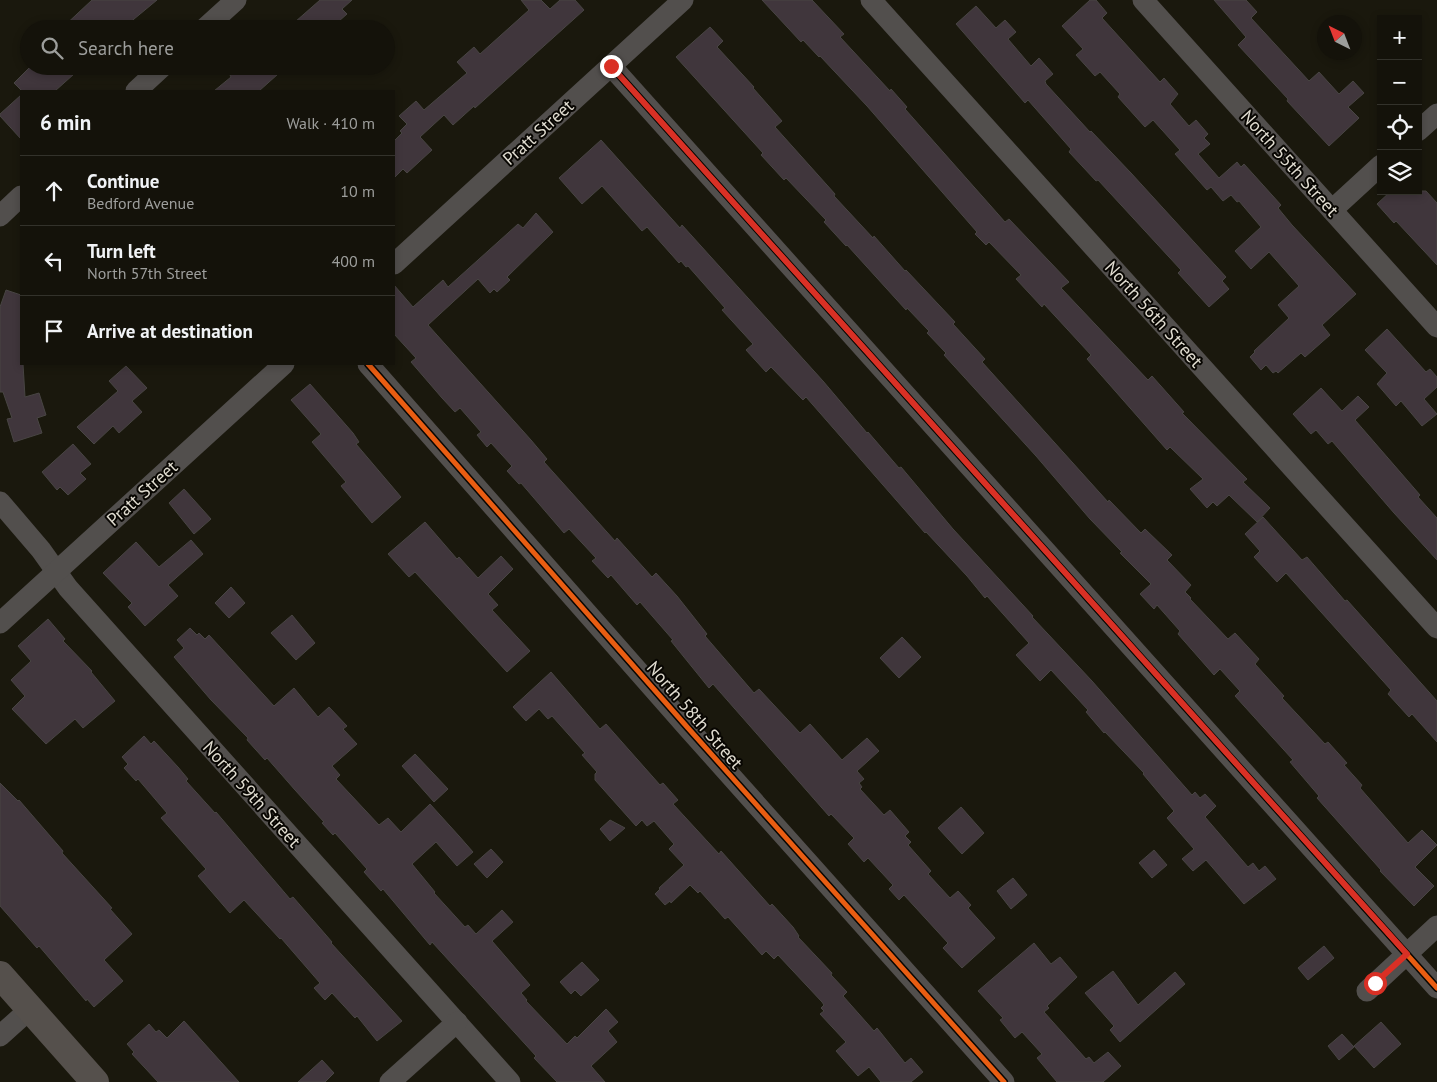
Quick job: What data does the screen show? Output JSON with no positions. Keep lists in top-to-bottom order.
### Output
{
  "streets": {
    "street": [
      "Pratt Street",
      "North 55th Street",
      "North 56th Street",
      "North 58th Street",
      "North 59th Street"
    ]
  },
  "crossings": [
    ["Pratt Street", "North 59th Street"]
  ],
  "north": "top left",
  "page": {
    "map_buttons": ["+", "−"],
    "search": "Search here",
    "heading": ["6 min", "Walk · 410 m"],
    "list": [
      ["Continue", "Bedford Avenue", "10 m"],
      ["Turn left", "North 57th Street", "400 m"],
      "Arrive at destination"
    ]
  }
}
